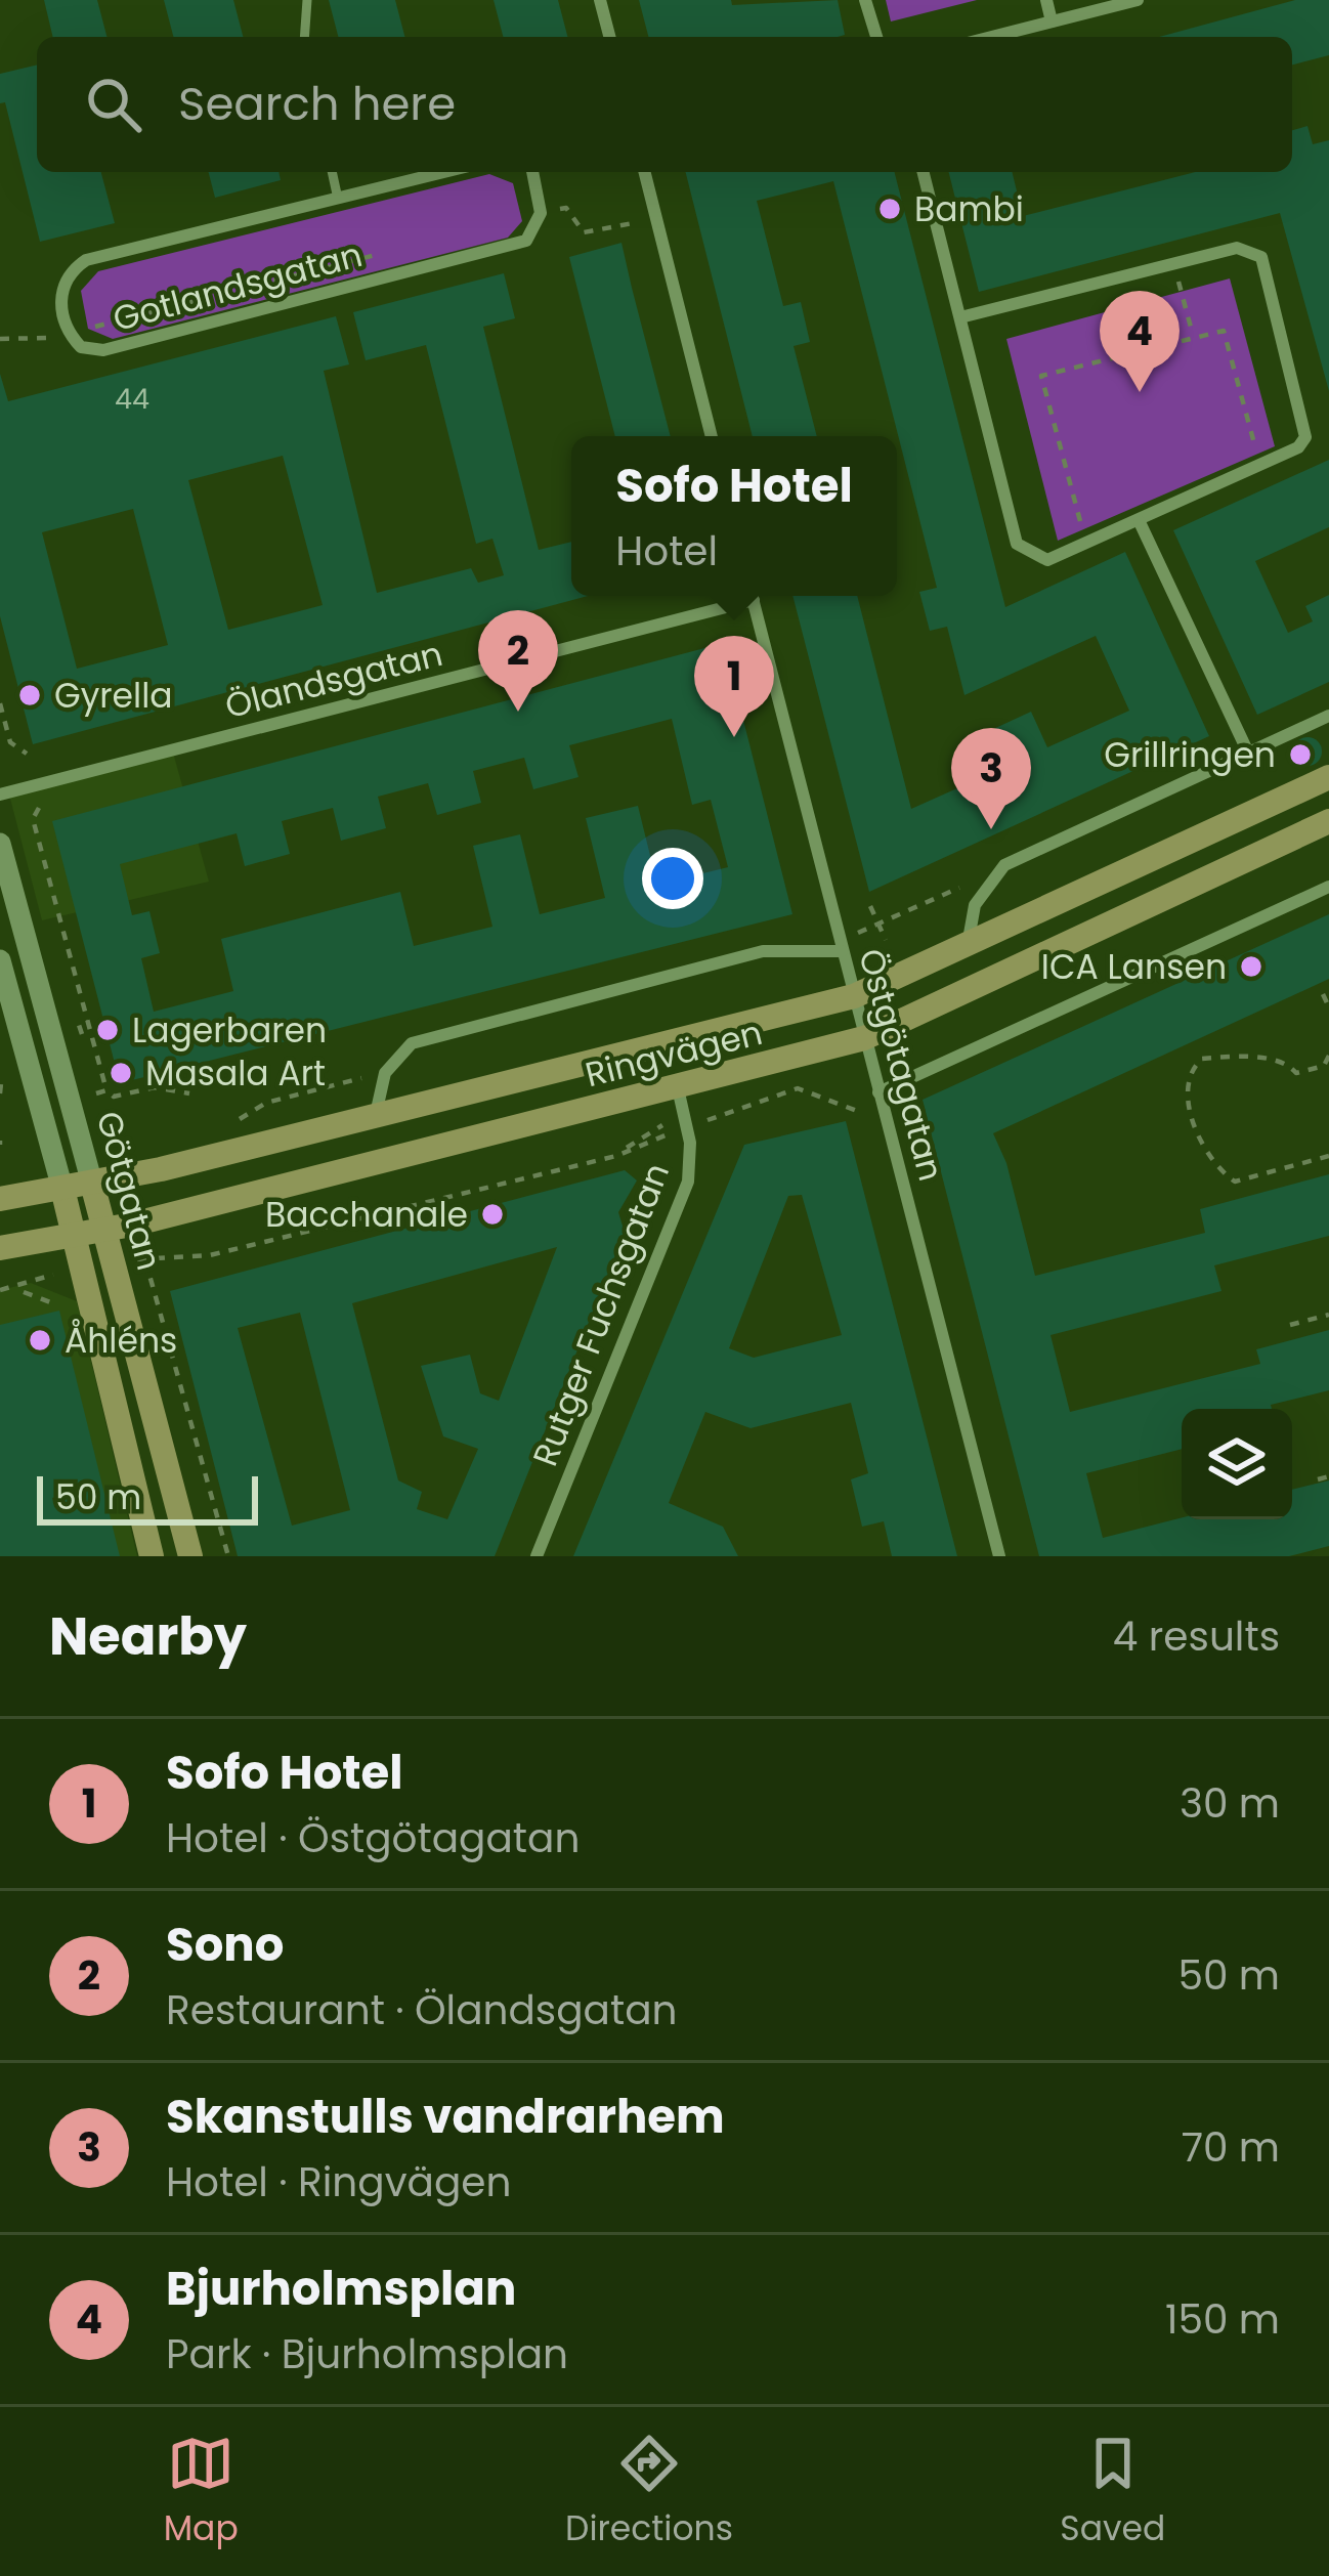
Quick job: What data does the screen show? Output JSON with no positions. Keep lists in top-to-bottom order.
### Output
{
  "streets": {
    "main road": ["Ringvägen", "Götgatan"],
    "street": [
      "Gotlandsgatan",
      "Ölandsgatan",
      "Östgötagatan",
      "Rutger Fuchsgatan"
    ]
  },
  "crossings": [
    ["Ringvägen", "Östgötagatan"],
    ["Ringvägen", "Götgatan"],
    ["Ringvägen", "Rutger Fuchsgatan"]
  ],
  "places": [
    "Bambi",
    "Gyrella",
    "Grillringen",
    "ICA Lansen",
    "Lagerbaren",
    "Masala Art",
    "Bacchanale",
    "Åhléns"
  ],
  "house_numbers": ["44"],
  "scale_bar": "50 m",
  "page": {
    "search": "Search here",
    "pins": [
      "4",
      "2",
      "1",
      "3"
    ],
    "popup": ["Sofo Hotel", "Hotel"],
    "scale": "50 m",
    "heading": ["Nearby", "4 results"],
    "list": [
      {
        "mark": "1",
        "name": "Sofo Hotel",
        "note": "Hotel · Östgötagatan",
        "value": "30 m"
      },
      {
        "mark": "2",
        "name": "Sono",
        "note": "Restaurant · Ölandsgatan",
        "value": "50 m"
      },
      {
        "mark": "3",
        "name": "Skanstulls vandrarhem",
        "note": "Hotel · Ringvägen",
        "value": "70 m"
      },
      {
        "mark": "4",
        "name": "Bjurholmsplan",
        "note": "Park · Bjurholmsplan",
        "value": "150 m"
      }
    ],
    "nav": ["Map", "Directions", "Saved"]
  }
}
